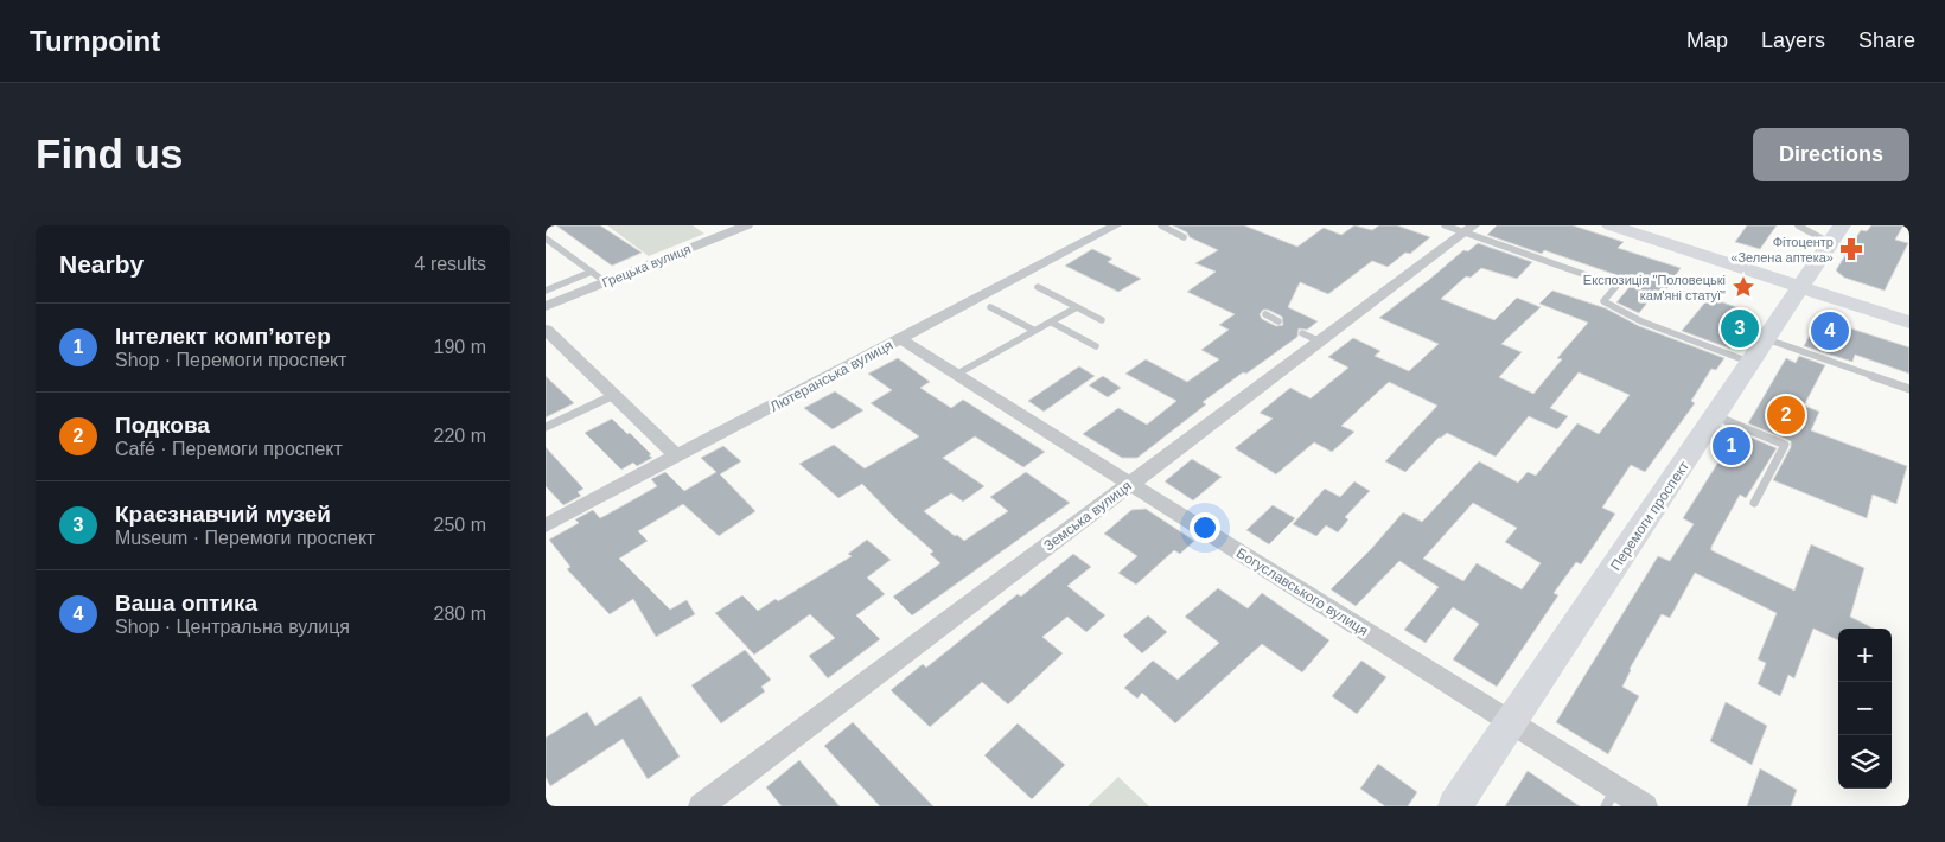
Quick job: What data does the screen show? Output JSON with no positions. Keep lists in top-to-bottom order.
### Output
{
  "streets": {
    "street": [
      "Грецька вулиця",
      "Лютеранська вулиця",
      "Земська вулиця",
      "Перемоги проспект",
      "Богуславського вулиця"
    ]
  },
  "crossings": [
    ["Лютеранська вулиця", "Богуславського вулиця"],
    ["Земська вулиця", "Богуславського вулиця"],
    ["Перемоги проспект", "Богуславського вулиця"]
  ],
  "places": {
    "pharmacy": ["Фітоцентр «Зелена аптека»"],
    "place": ["Експозиція \"Половецькі кам'яні статуї\""]
  },
  "page": {
    "header": "Turnpoint",
    "nav": ["Map", "Layers", "Share"],
    "buttons": "Directions",
    "title": "Find us",
    "heading": ["Nearby", "4 results"],
    "list": [
      {
        "mark": "1",
        "name": "Інтелект комп’ютер",
        "note": "Shop · Перемоги проспект",
        "value": "190 m"
      },
      {
        "mark": "2",
        "name": "Подкова",
        "note": "Café · Перемоги проспект",
        "value": "220 m"
      },
      {
        "mark": "3",
        "name": "Краєзнавчий музей",
        "note": "Museum · Перемоги проспект",
        "value": "250 m"
      },
      {
        "mark": "4",
        "name": "Ваша оптика",
        "note": "Shop · Центральна вулиця",
        "value": "280 m"
      }
    ],
    "pins": [
      "3",
      "4",
      "2",
      "1"
    ],
    "map_buttons": ["+", "−"]
  }
}
